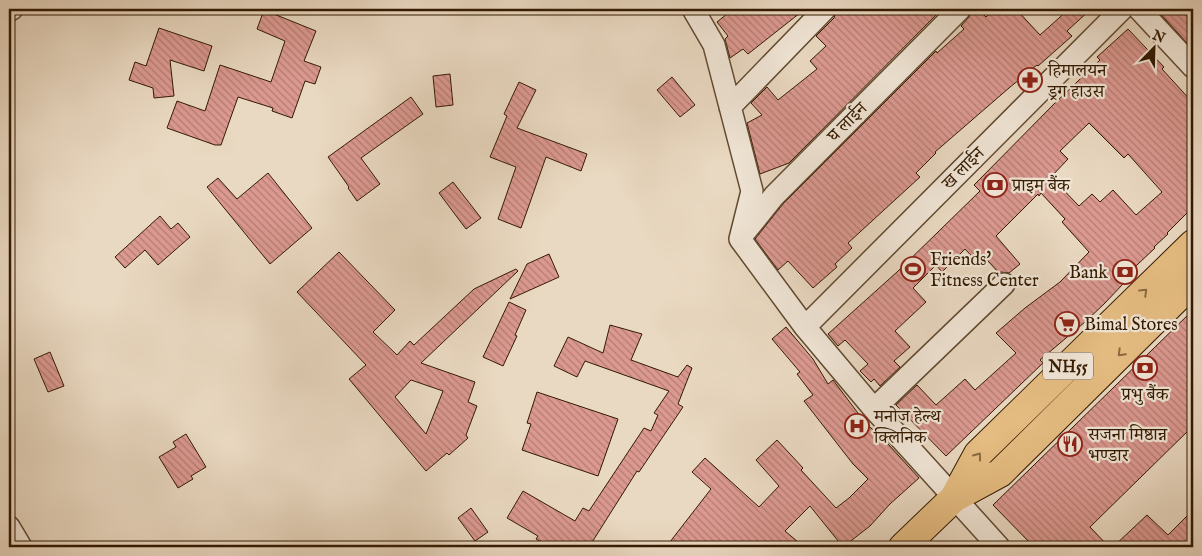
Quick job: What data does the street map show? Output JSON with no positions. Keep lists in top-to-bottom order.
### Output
{
  "streets": {
    "main road": ["NH55"],
    "street": ["घ लाईन", "ख लाईन"]
  },
  "places": {
    "pharmacy": ["हिमालयन ड्रग हाउस"],
    "bank": ["प्राइम बैंक", "Bank", "प्रभु बैंक"],
    "sports": ["Friends' Fitness Center"],
    "supermarket": ["Bimal Stores"],
    "hospital": ["मनोज हेल्थ क्लिनिक"],
    "restaurant": ["सजना मिष्ठान्न भण्डार"]
  },
  "north": "top right"
}
